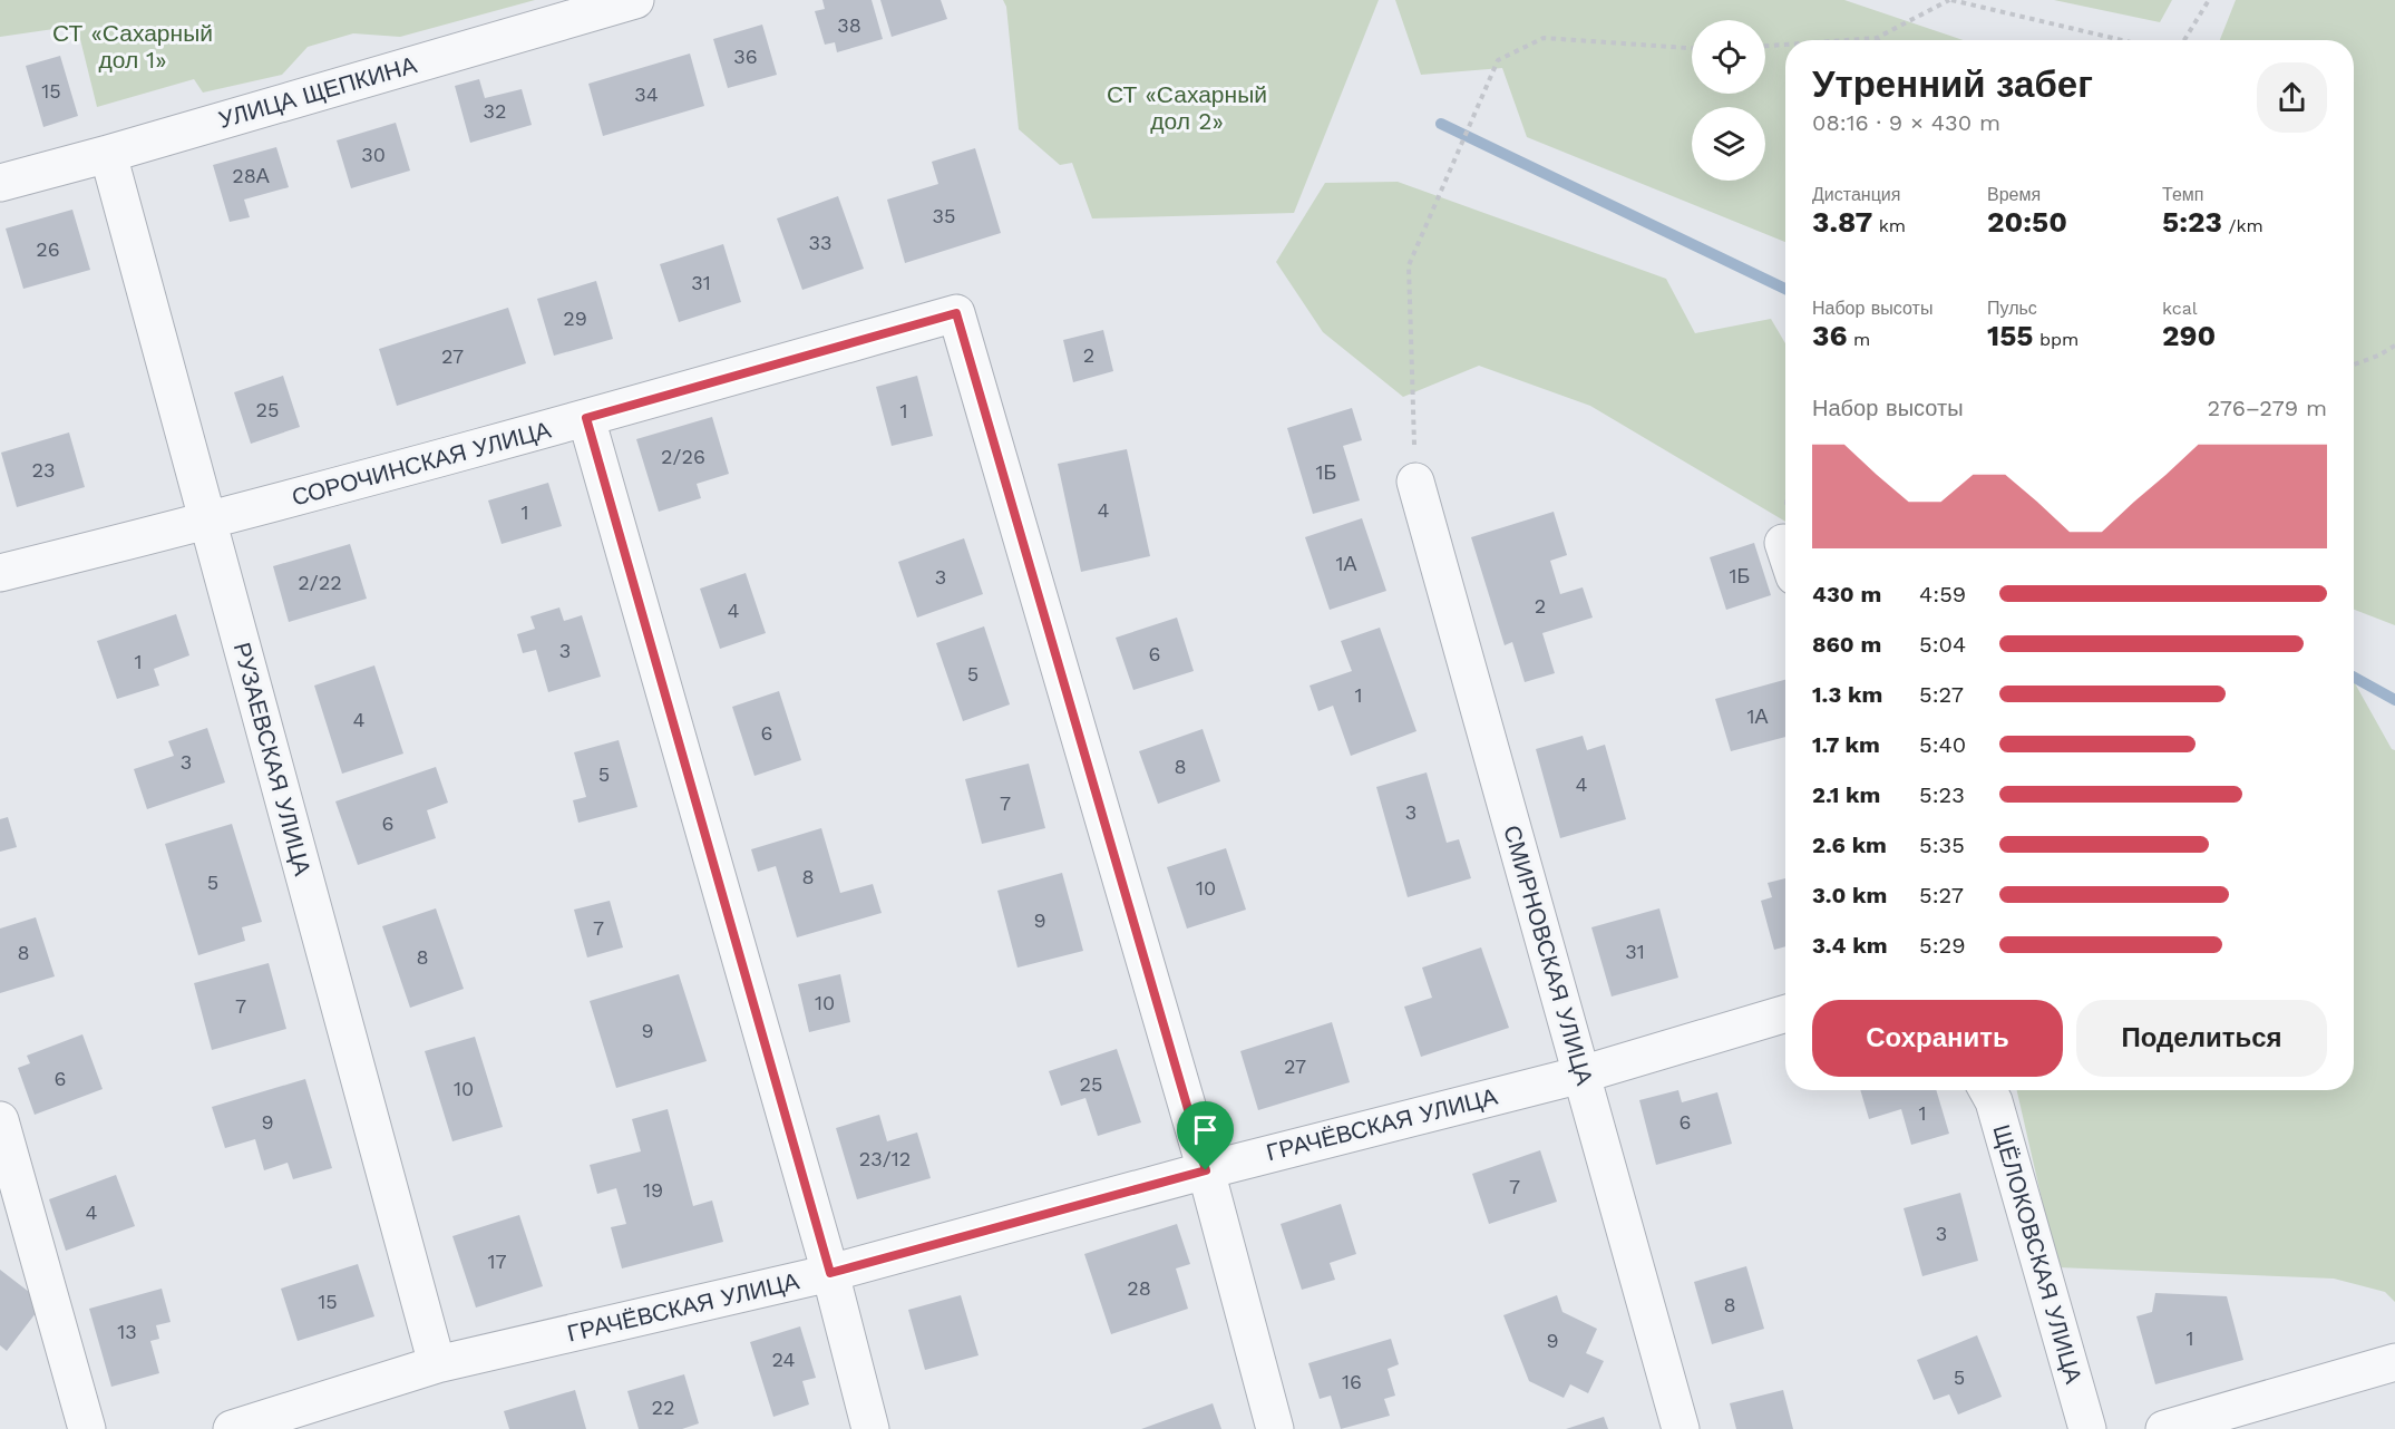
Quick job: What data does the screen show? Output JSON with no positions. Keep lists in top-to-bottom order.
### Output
{
  "streets": {
    "street": [
      "УЛИЦА ЩЕПКИНА",
      "СОРОЧИНСКАЯ УЛИЦА",
      "РУЗАЕВСКАЯ УЛИЦА",
      "СМИРНОВСКАЯ УЛИЦА",
      "ГРАЧЁВСКАЯ УЛИЦА",
      "ЩЁЛОКОВСКАЯ УЛИЦА"
    ]
  },
  "crossings": [
    ["УЛИЦА ЩЕПКИНА", "РУЗАЕВСКАЯ УЛИЦА"],
    ["СОРОЧИНСКАЯ УЛИЦА", "РУЗАЕВСКАЯ УЛИЦА"],
    ["СОРОЧИНСКАЯ УЛИЦА", "ГРАЧЁВСКАЯ УЛИЦА"],
    ["РУЗАЕВСКАЯ УЛИЦА", "ГРАЧЁВСКАЯ УЛИЦА"],
    ["СМИРНОВСКАЯ УЛИЦА", "ГРАЧЁВСКАЯ УЛИЦА"]
  ],
  "parks": ["СТ «Сахарный дол 1»", "СТ «Сахарный дол 2»"],
  "house_numbers": [
    "38",
    "36",
    "15",
    "34",
    "32",
    "30",
    "28А",
    "35",
    "33",
    "26",
    "31",
    "29",
    "2",
    "27",
    "25",
    "1",
    "2/26",
    "23",
    "1Б",
    "4",
    "1",
    "1А",
    "1Б",
    "3",
    "2/22",
    "2",
    "4",
    "3",
    "6",
    "1",
    "5",
    "1",
    "1А",
    "4",
    "6",
    "3",
    "8",
    "5",
    "4",
    "7",
    "3",
    "6",
    "8",
    "5",
    "10",
    "9",
    "7",
    "31",
    "8",
    "8",
    "10",
    "7",
    "9",
    "27",
    "6",
    "25",
    "10",
    "1",
    "9",
    "6",
    "23/12",
    "7",
    "19",
    "4",
    "3",
    "17",
    "28",
    "15",
    "8",
    "13",
    "1",
    "9",
    "24",
    "5",
    "16",
    "22"
  ],
  "page": {
    "heading": ["Утренний забег", "08:16 · 9 × 430 m"],
    "stats": [
      ["Дистанция", "3.87 km"],
      ["Время", "20:50"],
      ["Темп", "5:23 /km"],
      ["Набор высоты", "36 m"],
      ["Пульс", "155 bpm"],
      ["kcal", "290"]
    ],
    "chart": ["Набор высоты", "276–279 m"],
    "list": [
      {
        "name": "430 m",
        "note": "4:59"
      },
      {
        "name": "860 m",
        "note": "5:04"
      },
      {
        "name": "1.3 km",
        "note": "5:27"
      },
      {
        "name": "1.7 km",
        "note": "5:40"
      },
      {
        "name": "2.1 km",
        "note": "5:23"
      },
      {
        "name": "2.6 km",
        "note": "5:35"
      },
      {
        "name": "3.0 km",
        "note": "5:27"
      },
      {
        "name": "3.4 km",
        "note": "5:29"
      }
    ],
    "buttons": ["Сохранить", "Поделиться"]
  }
}
